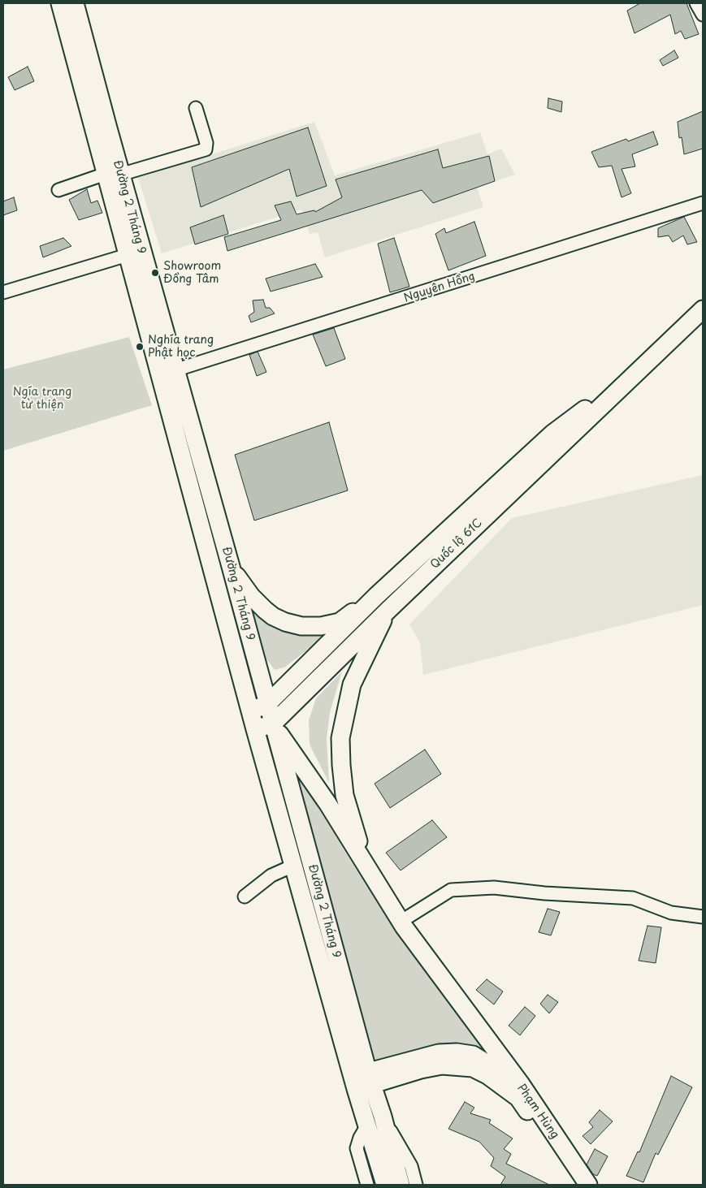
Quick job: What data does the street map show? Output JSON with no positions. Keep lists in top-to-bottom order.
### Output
{
  "streets": {
    "highway": ["Đường 2 Tháng 9", "Quốc lộ 61C", "Phạm Hùng"],
    "street": ["Nguyên Hồng"]
  },
  "crossings": [
    ["Đường 2 Tháng 9", "Nguyên Hồng"],
    ["Đường 2 Tháng 9", "Quốc lộ 61C"],
    ["Đường 2 Tháng 9", "Phạm Hùng"]
  ],
  "parks": ["Ngĩa trang từ thiện"],
  "places": ["Showroom Đồng Tâm", "Nghĩa trang Phật học"]
}
